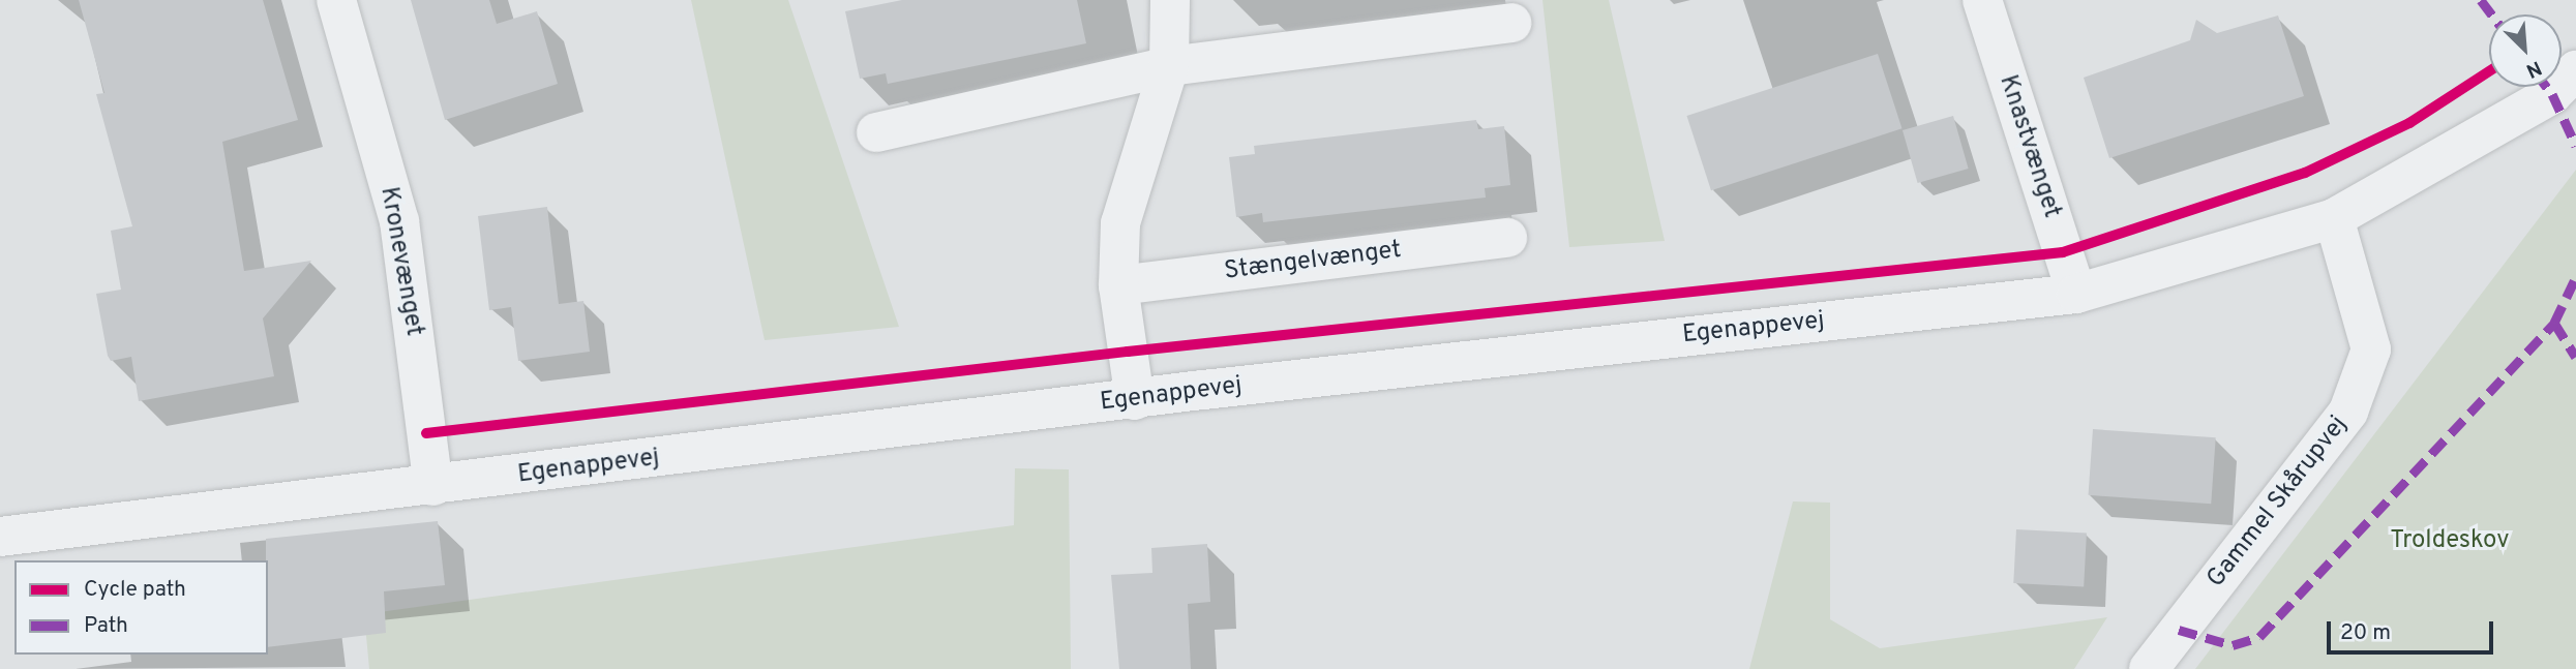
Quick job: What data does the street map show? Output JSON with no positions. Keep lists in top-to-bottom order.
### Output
{
  "streets": {
    "street": [
      "Knastvænget",
      "Kronevænget",
      "Stængelvænget",
      "Egenappevej",
      "Gammel Skårupvej"
    ]
  },
  "crossings": [
    ["Knastvænget", "Egenappevej"],
    ["Kronevænget", "Egenappevej"],
    ["Egenappevej", "Gammel Skårupvej"]
  ],
  "parks": ["Troldeskov"],
  "legend": ["Cycle path", "Path"],
  "scale_bar": "20 m",
  "north": "bottom right"
}
